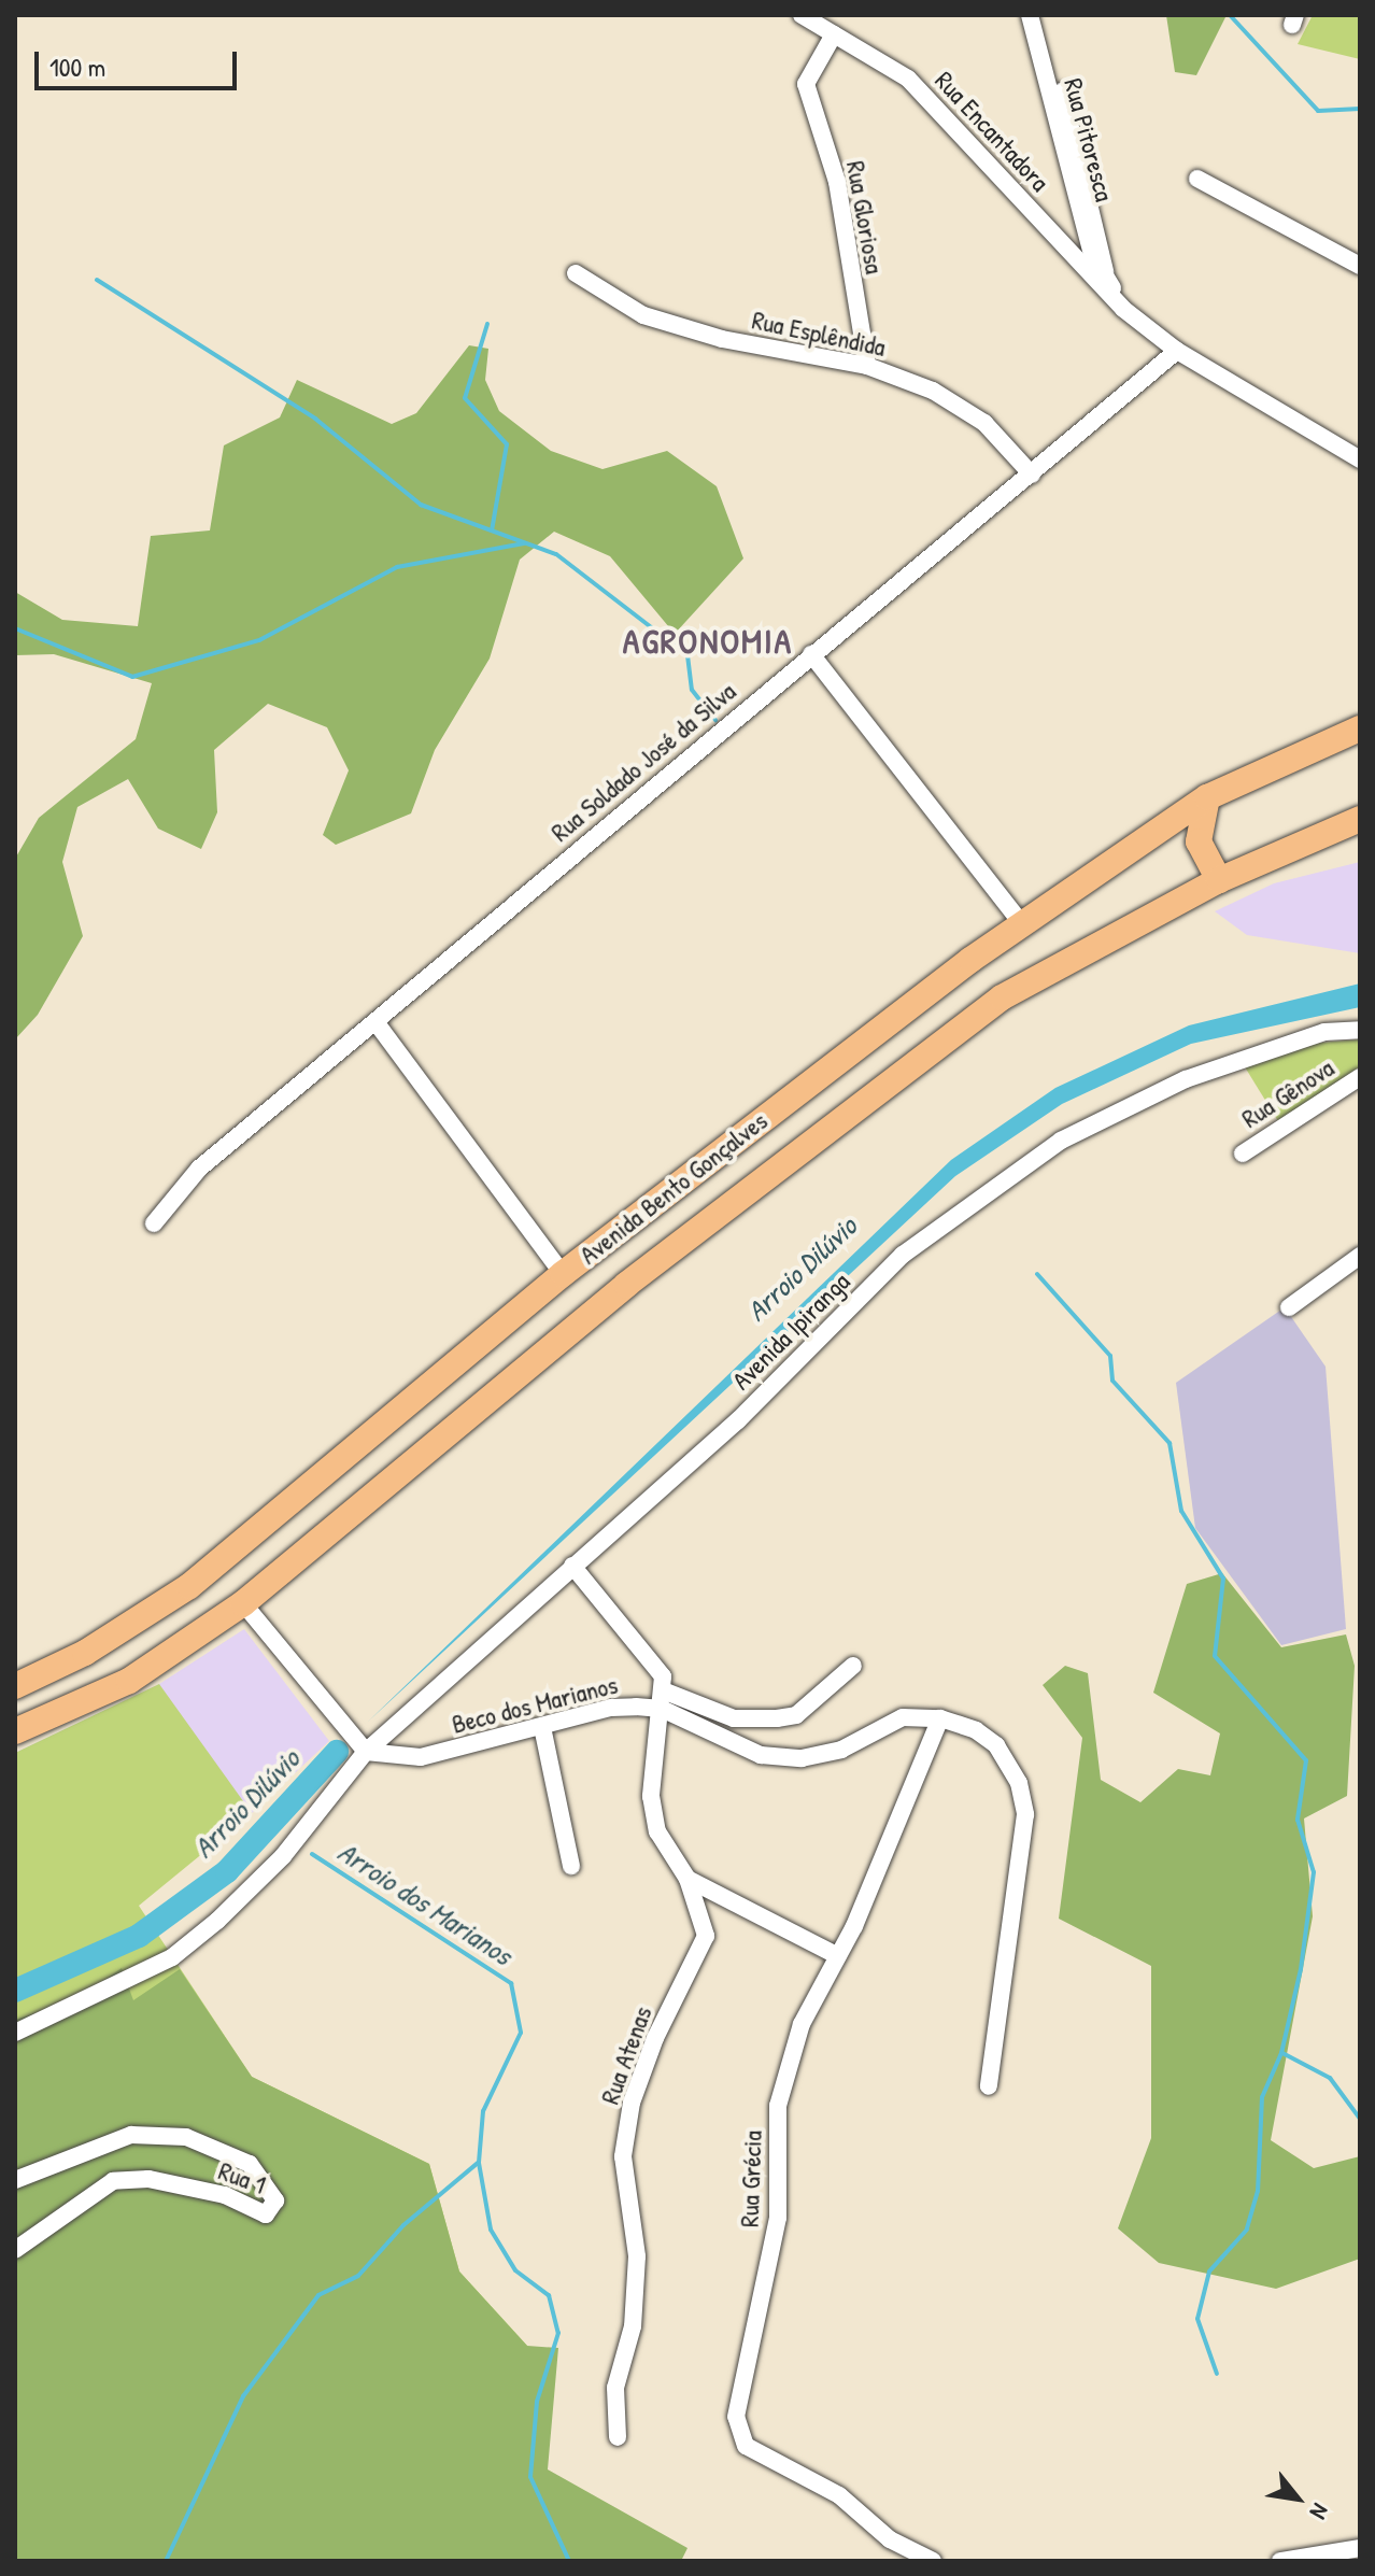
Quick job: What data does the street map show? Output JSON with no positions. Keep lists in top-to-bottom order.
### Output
{
  "streets": {
    "main road": ["Avenida Bento Gonçalves"],
    "street": [
      "Rua Encantadora",
      "Rua Pitoresca",
      "Rua Gloriosa",
      "Rua Esplêndida",
      "Rua Soldado José da Silva",
      "Rua Gênova",
      "Avenida Ipiranga",
      "Beco dos Marianos",
      "Rua Atenas",
      "Rua 1",
      "Rua Grécia"
    ]
  },
  "crossings": [
    ["Rua Encantadora", "Rua Pitoresca"],
    ["Rua Encantadora", "Rua Gloriosa"],
    ["Rua Encantadora", "Rua Soldado José da Silva"],
    ["Rua Gloriosa", "Rua Esplêndida"],
    ["Rua Esplêndida", "Rua Soldado José da Silva"],
    ["Avenida Ipiranga", "Beco dos Marianos"],
    ["Beco dos Marianos", "Rua Atenas"],
    ["Beco dos Marianos", "Rua Grécia"]
  ],
  "districts": ["AGRONOMIA"],
  "water": ["Arroio Dilúvio", "Arroio dos Marianos"],
  "scale_bar": "100 m",
  "north": "bottom right"
}
